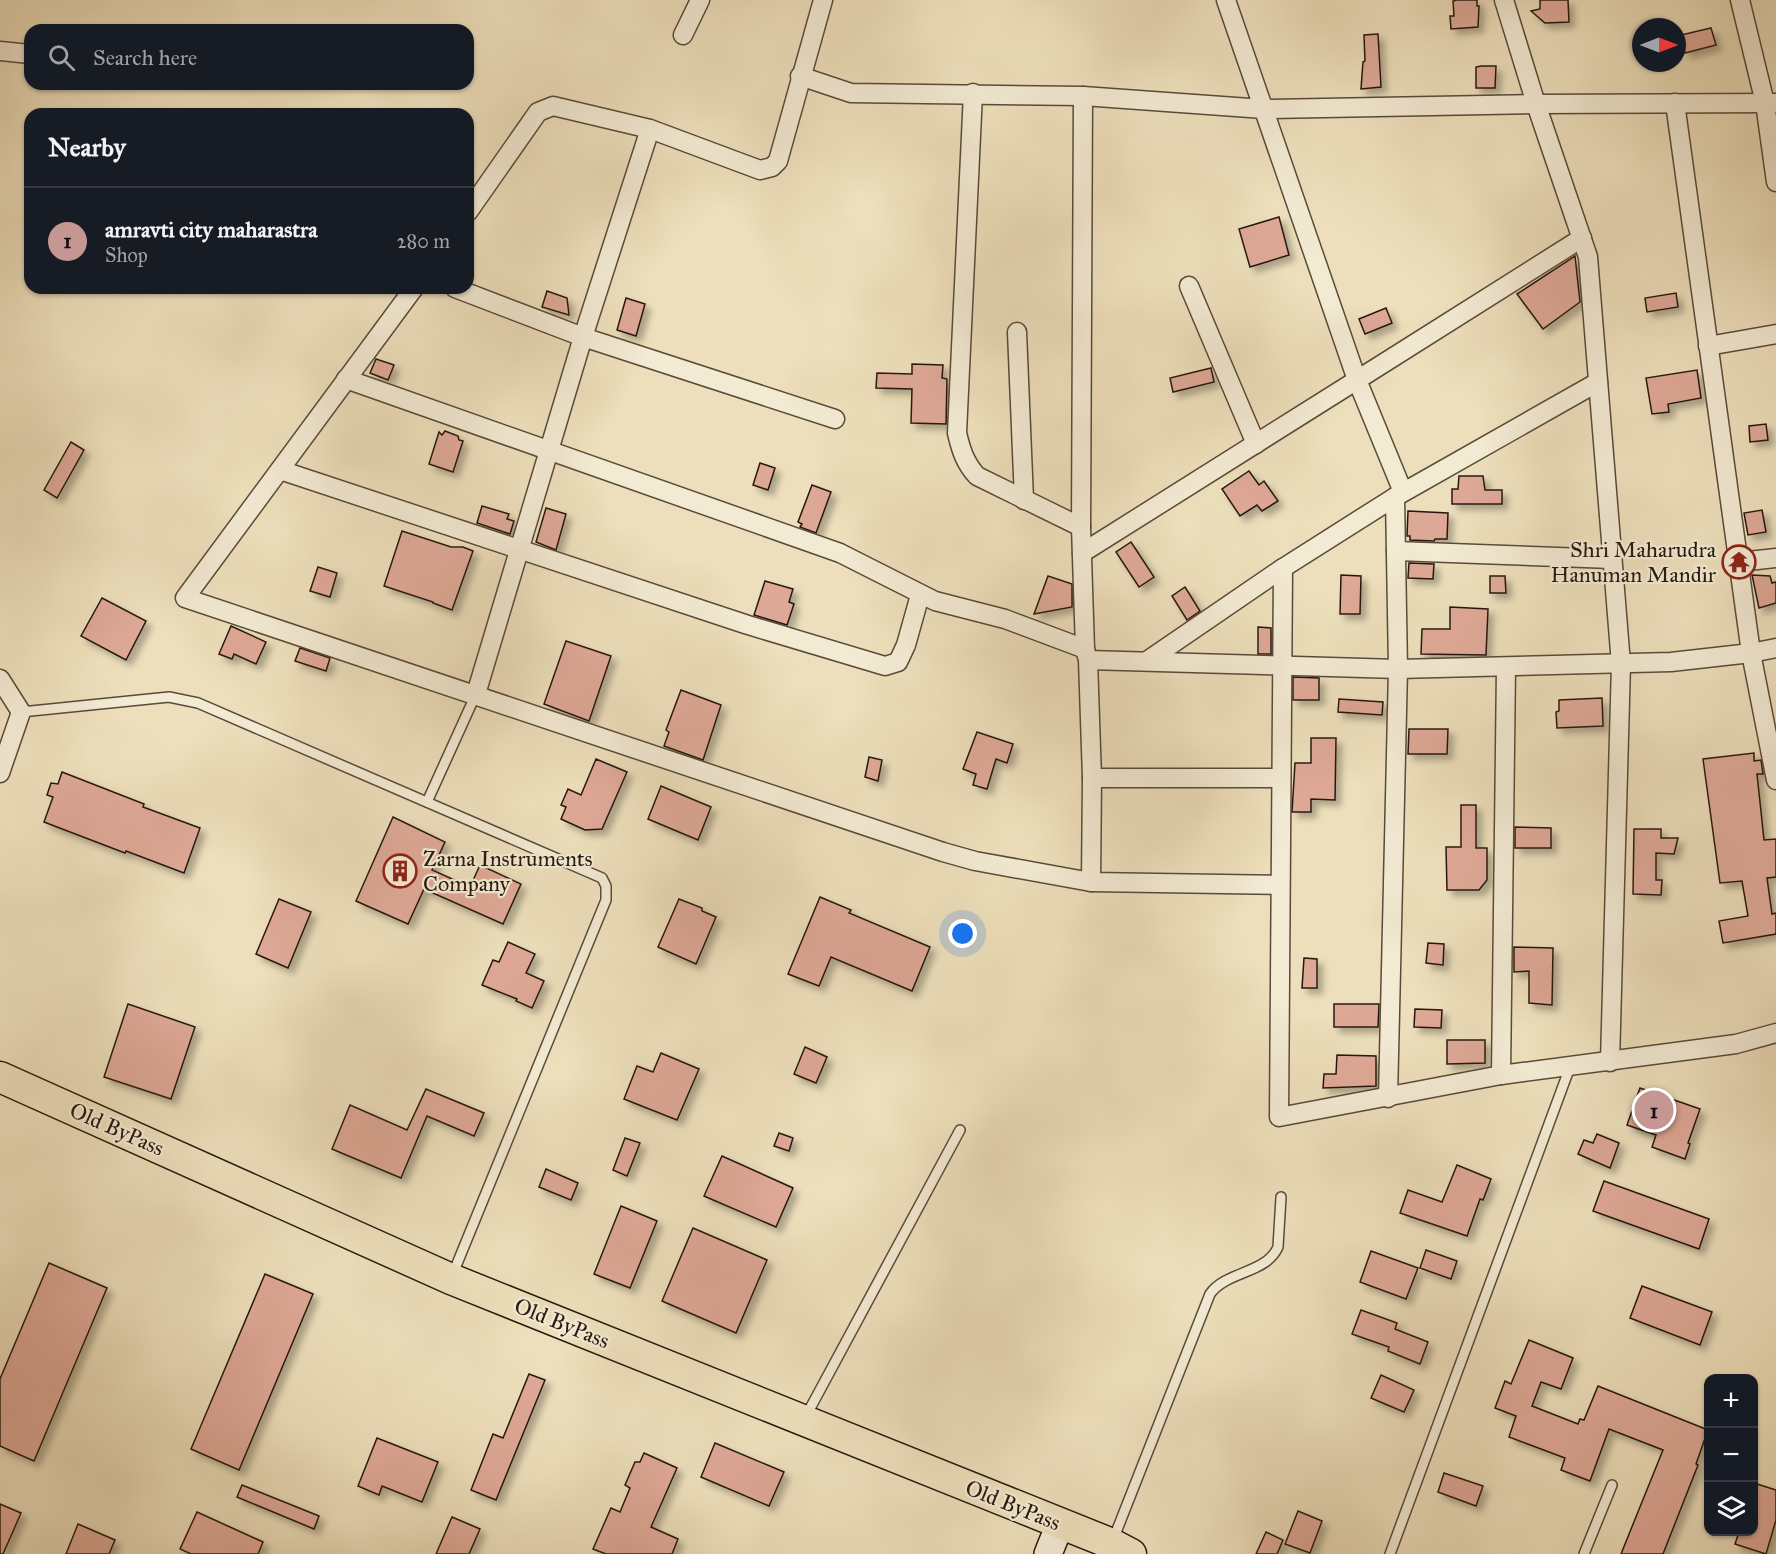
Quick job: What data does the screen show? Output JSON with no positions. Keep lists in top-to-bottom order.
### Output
{
  "streets": {
    "main road": ["Old ByPass"]
  },
  "places": {
    "temple": ["Shri Maharudra Hanuman Mandir"],
    "building": ["Zarna Instruments Company"]
  },
  "north": "right",
  "page": {
    "search": "Search here",
    "heading": "Nearby",
    "list": [
      {
        "mark": "1",
        "name": "amravti city maharastra",
        "note": "Shop",
        "value": "280 m"
      }
    ],
    "pins": "1",
    "map_buttons": ["+", "−"]
  }
}
